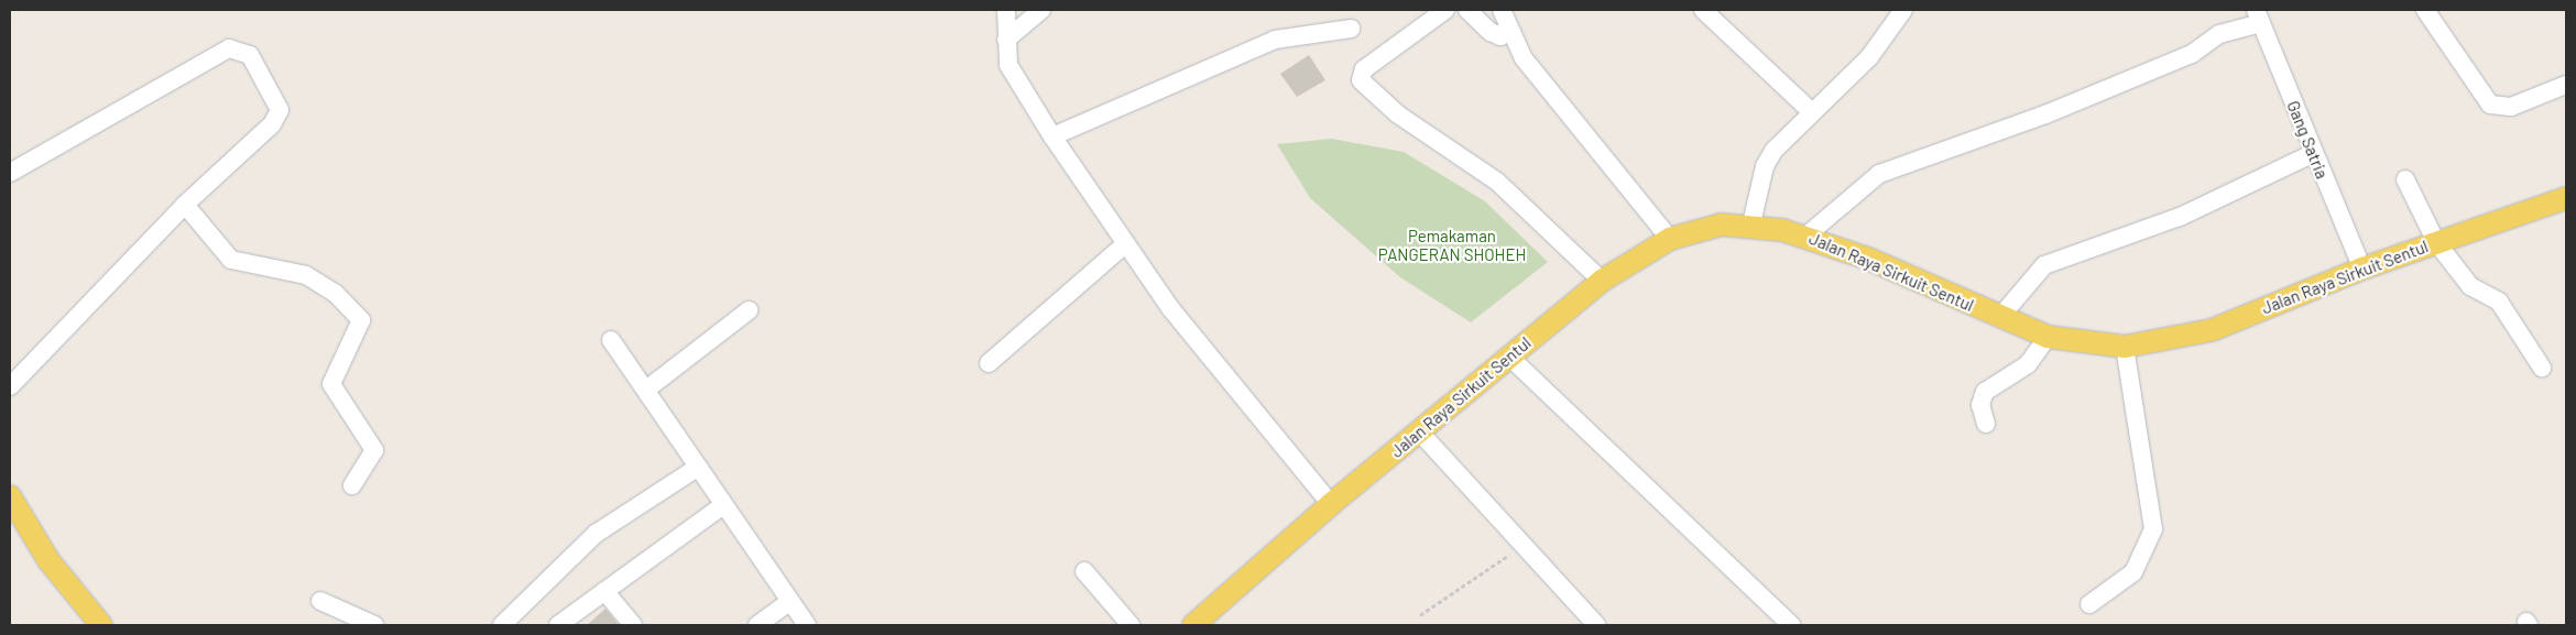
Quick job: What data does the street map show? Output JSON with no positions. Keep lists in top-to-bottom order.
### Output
{
  "streets": {
    "main road": ["Jalan Raya Sirkuit Sentul"],
    "street": ["Gang Satria"]
  },
  "crossings": [
    ["Gang Satria", "Jalan Raya Sirkuit Sentul"]
  ],
  "parks": ["Pemakaman PANGERAN SHOHEH"]
}
